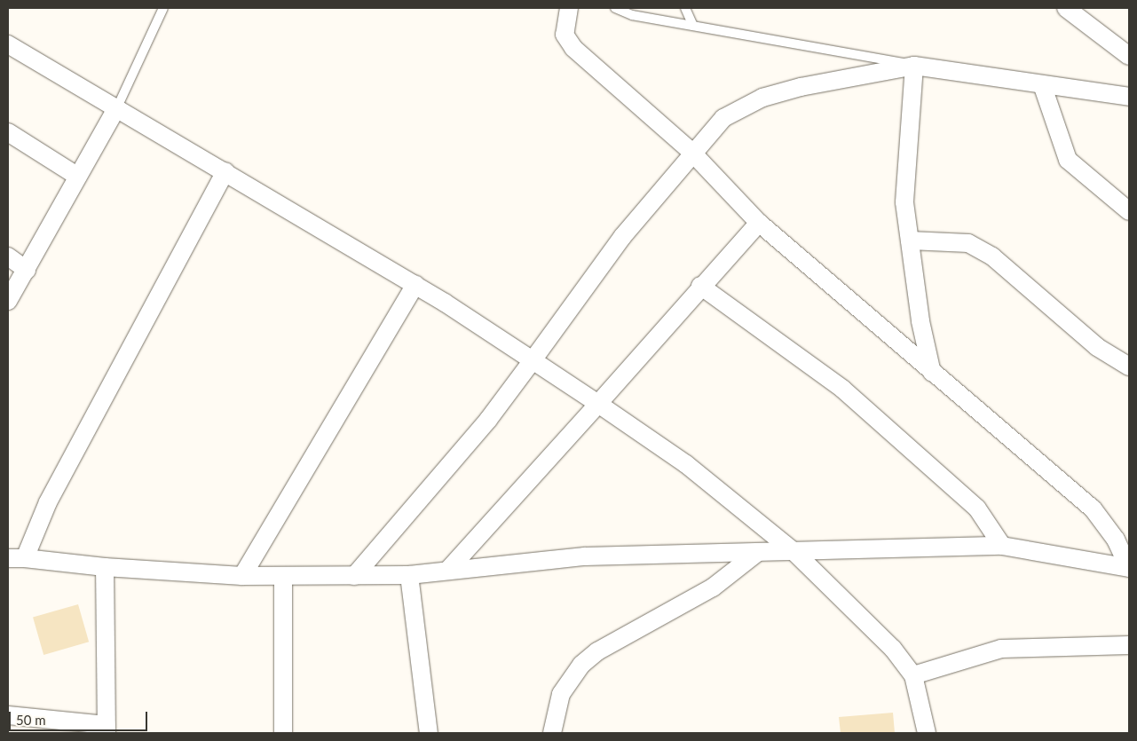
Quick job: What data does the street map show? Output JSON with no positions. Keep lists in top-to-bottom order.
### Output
{
  "scale_bar": "50 m"
}
